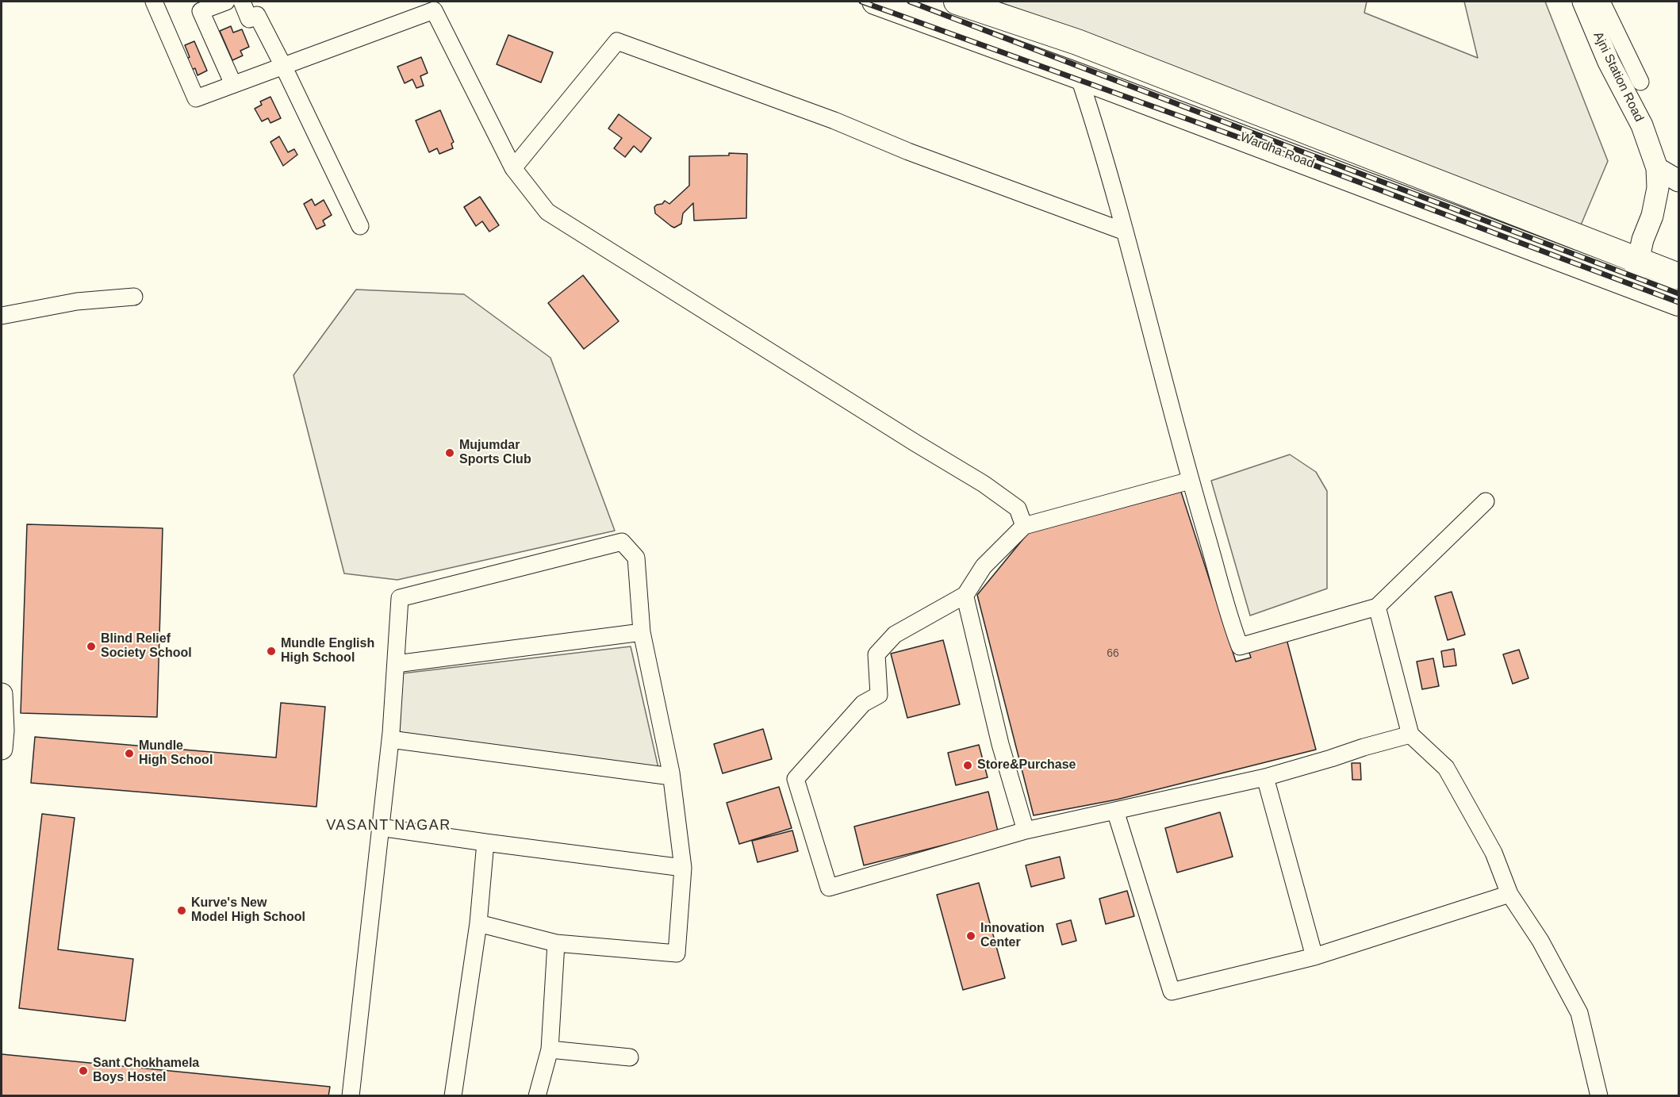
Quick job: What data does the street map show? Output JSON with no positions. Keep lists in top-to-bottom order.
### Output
{
  "streets": {
    "highway": ["Wardha Road"],
    "main road": ["Ajni Station Road"]
  },
  "districts": ["VASANT NAGAR"],
  "places": [
    "Mujumdar Sports Club",
    "Blind Relief Society School",
    "Mundle English High School",
    "Mundle High School",
    "Store&Purchase",
    "Kurve's New Model High School",
    "Innovation Center",
    "Sant Chokhamela Boys Hostel"
  ],
  "house_numbers": ["66"]
}
